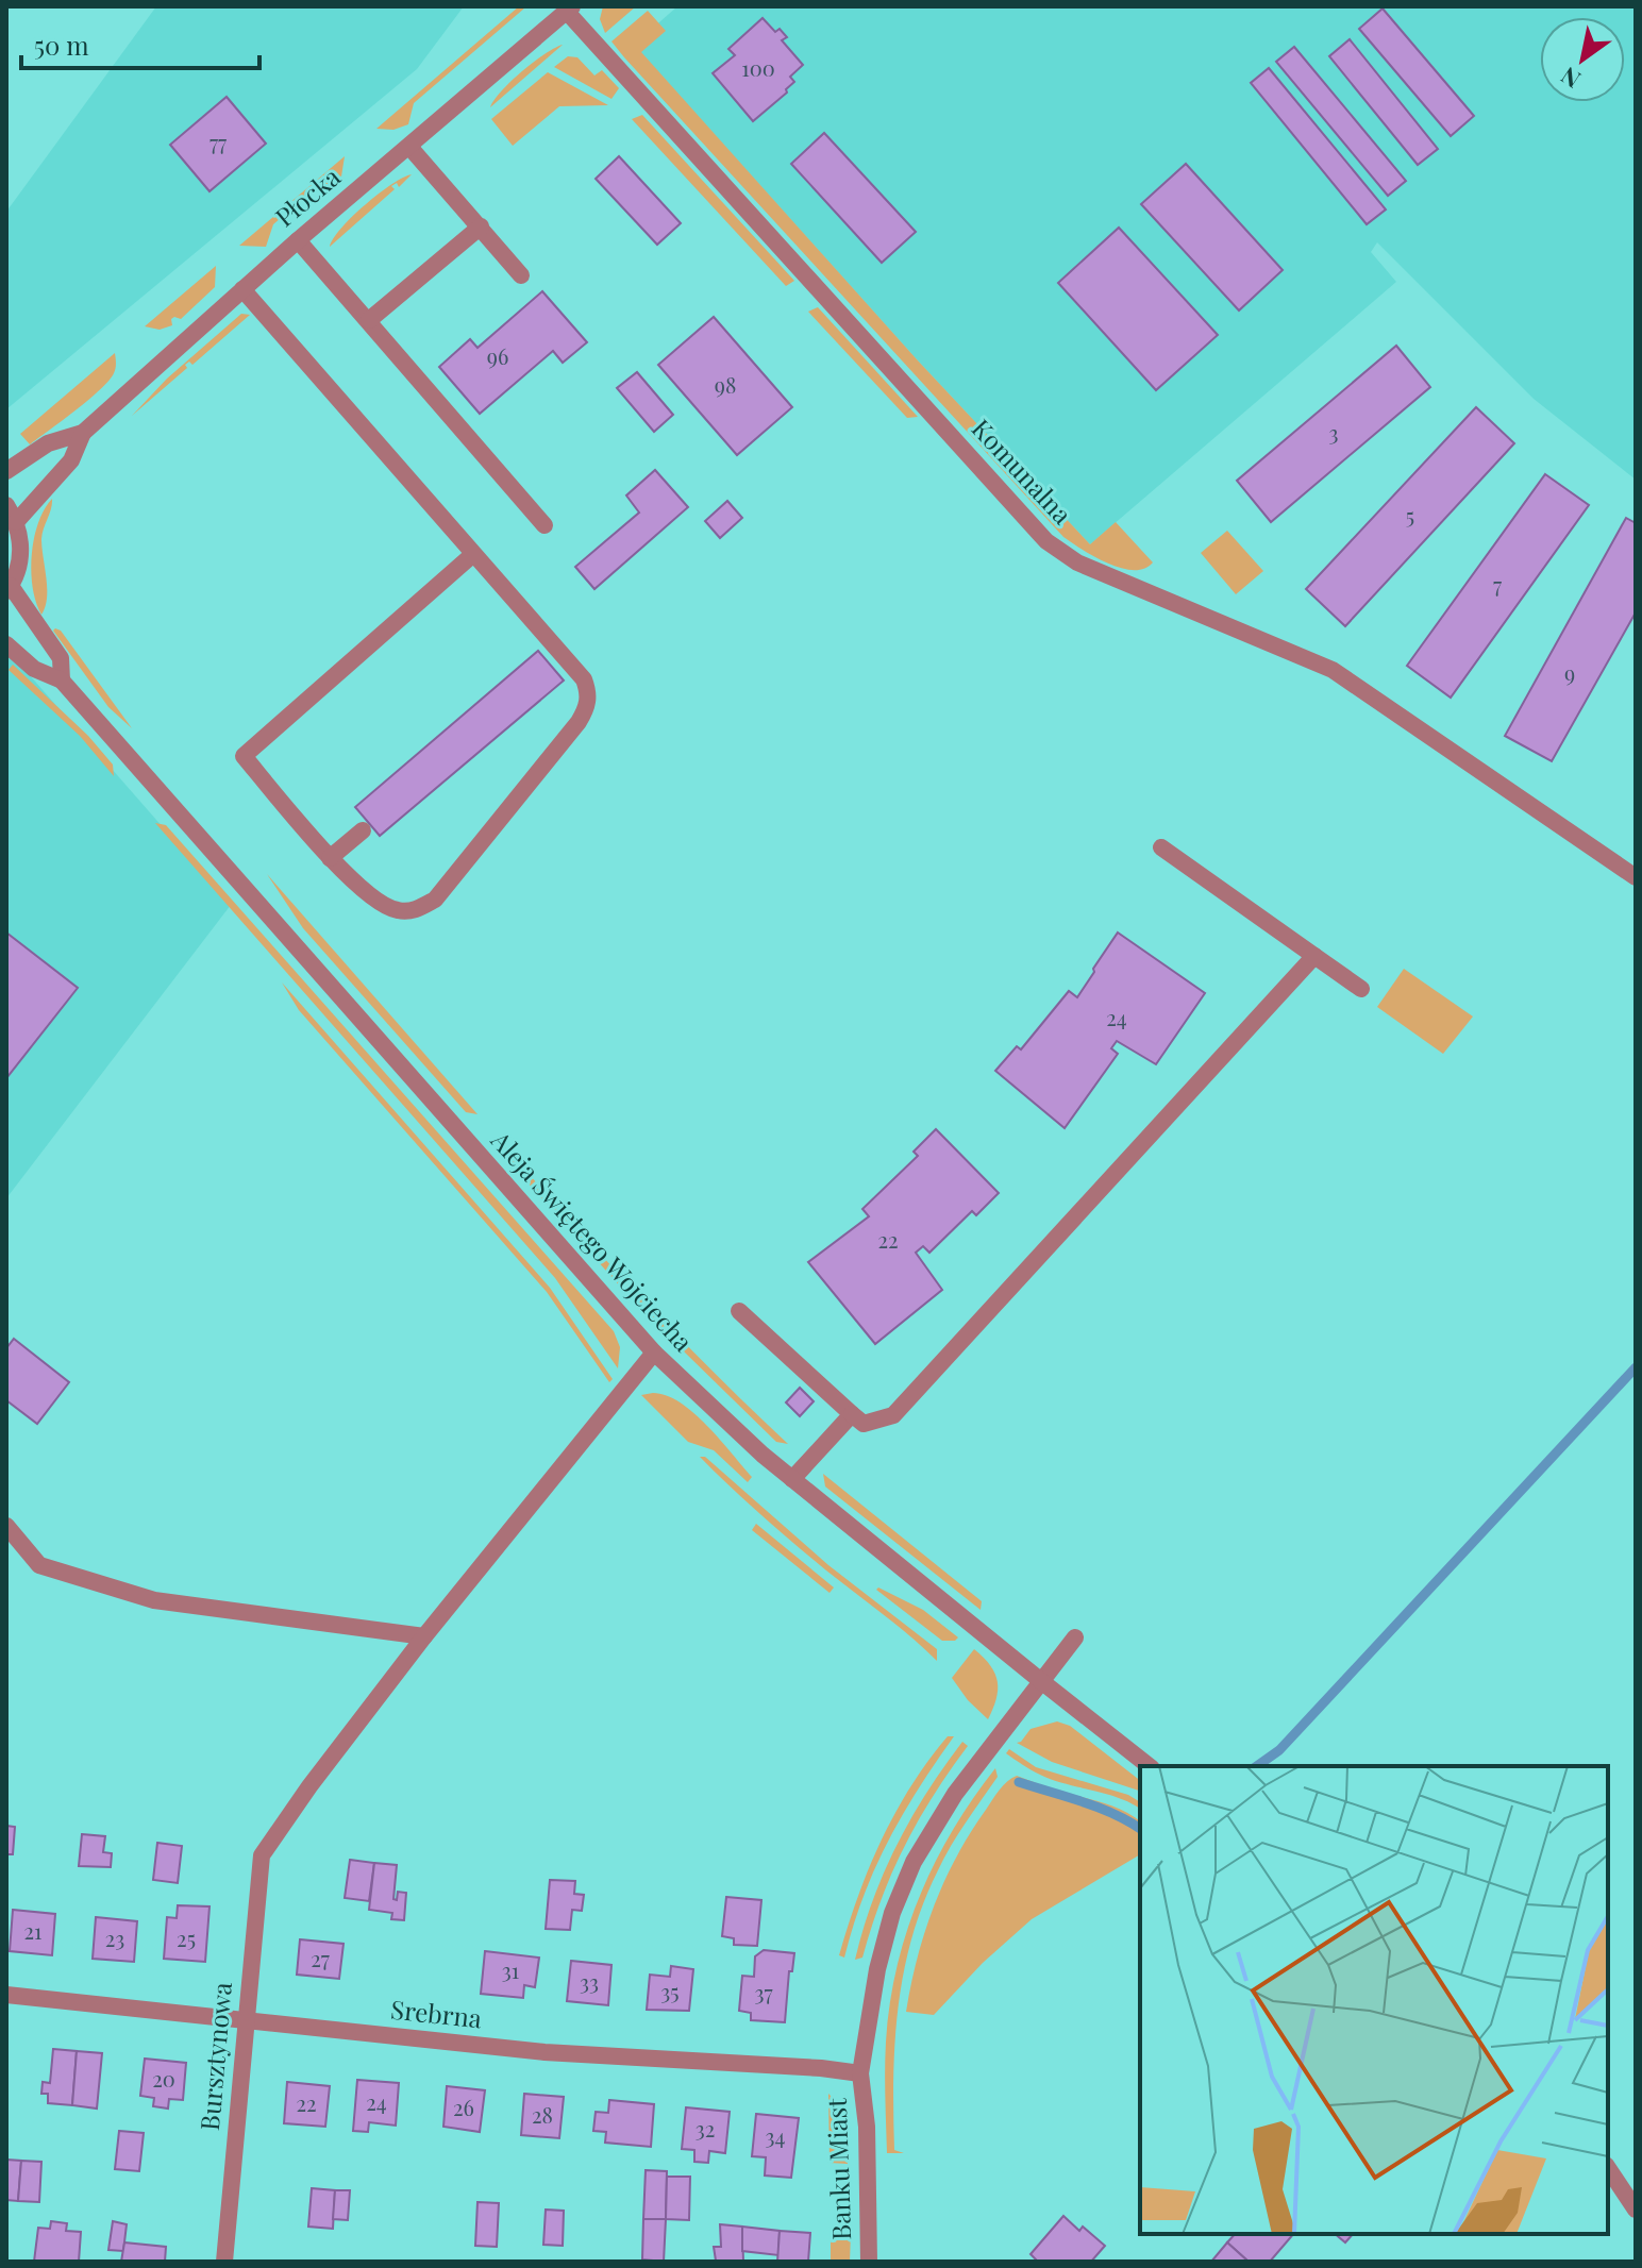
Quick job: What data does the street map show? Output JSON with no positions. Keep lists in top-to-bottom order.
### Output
{
  "streets": {
    "street": [
      "Płocka",
      "Komunalna",
      "Aleja Świętego Wojciecha",
      "Srebrna",
      "Bursztynowa",
      "Banku Miast"
    ]
  },
  "crossings": [
    ["Płocka", "Komunalna"],
    ["Aleja Świętego Wojciecha", "Banku Miast"],
    ["Srebrna", "Bursztynowa"],
    ["Srebrna", "Banku Miast"]
  ],
  "house_numbers": [
    "100",
    "77",
    "96",
    "98",
    "3",
    "5",
    "7",
    "9",
    "24",
    "22",
    "21",
    "23",
    "25",
    "27",
    "31",
    "33",
    "35",
    "37",
    "20",
    "24",
    "22",
    "26",
    "28",
    "32",
    "34"
  ],
  "scale_bar": "50 m",
  "north": "bottom left"
}
